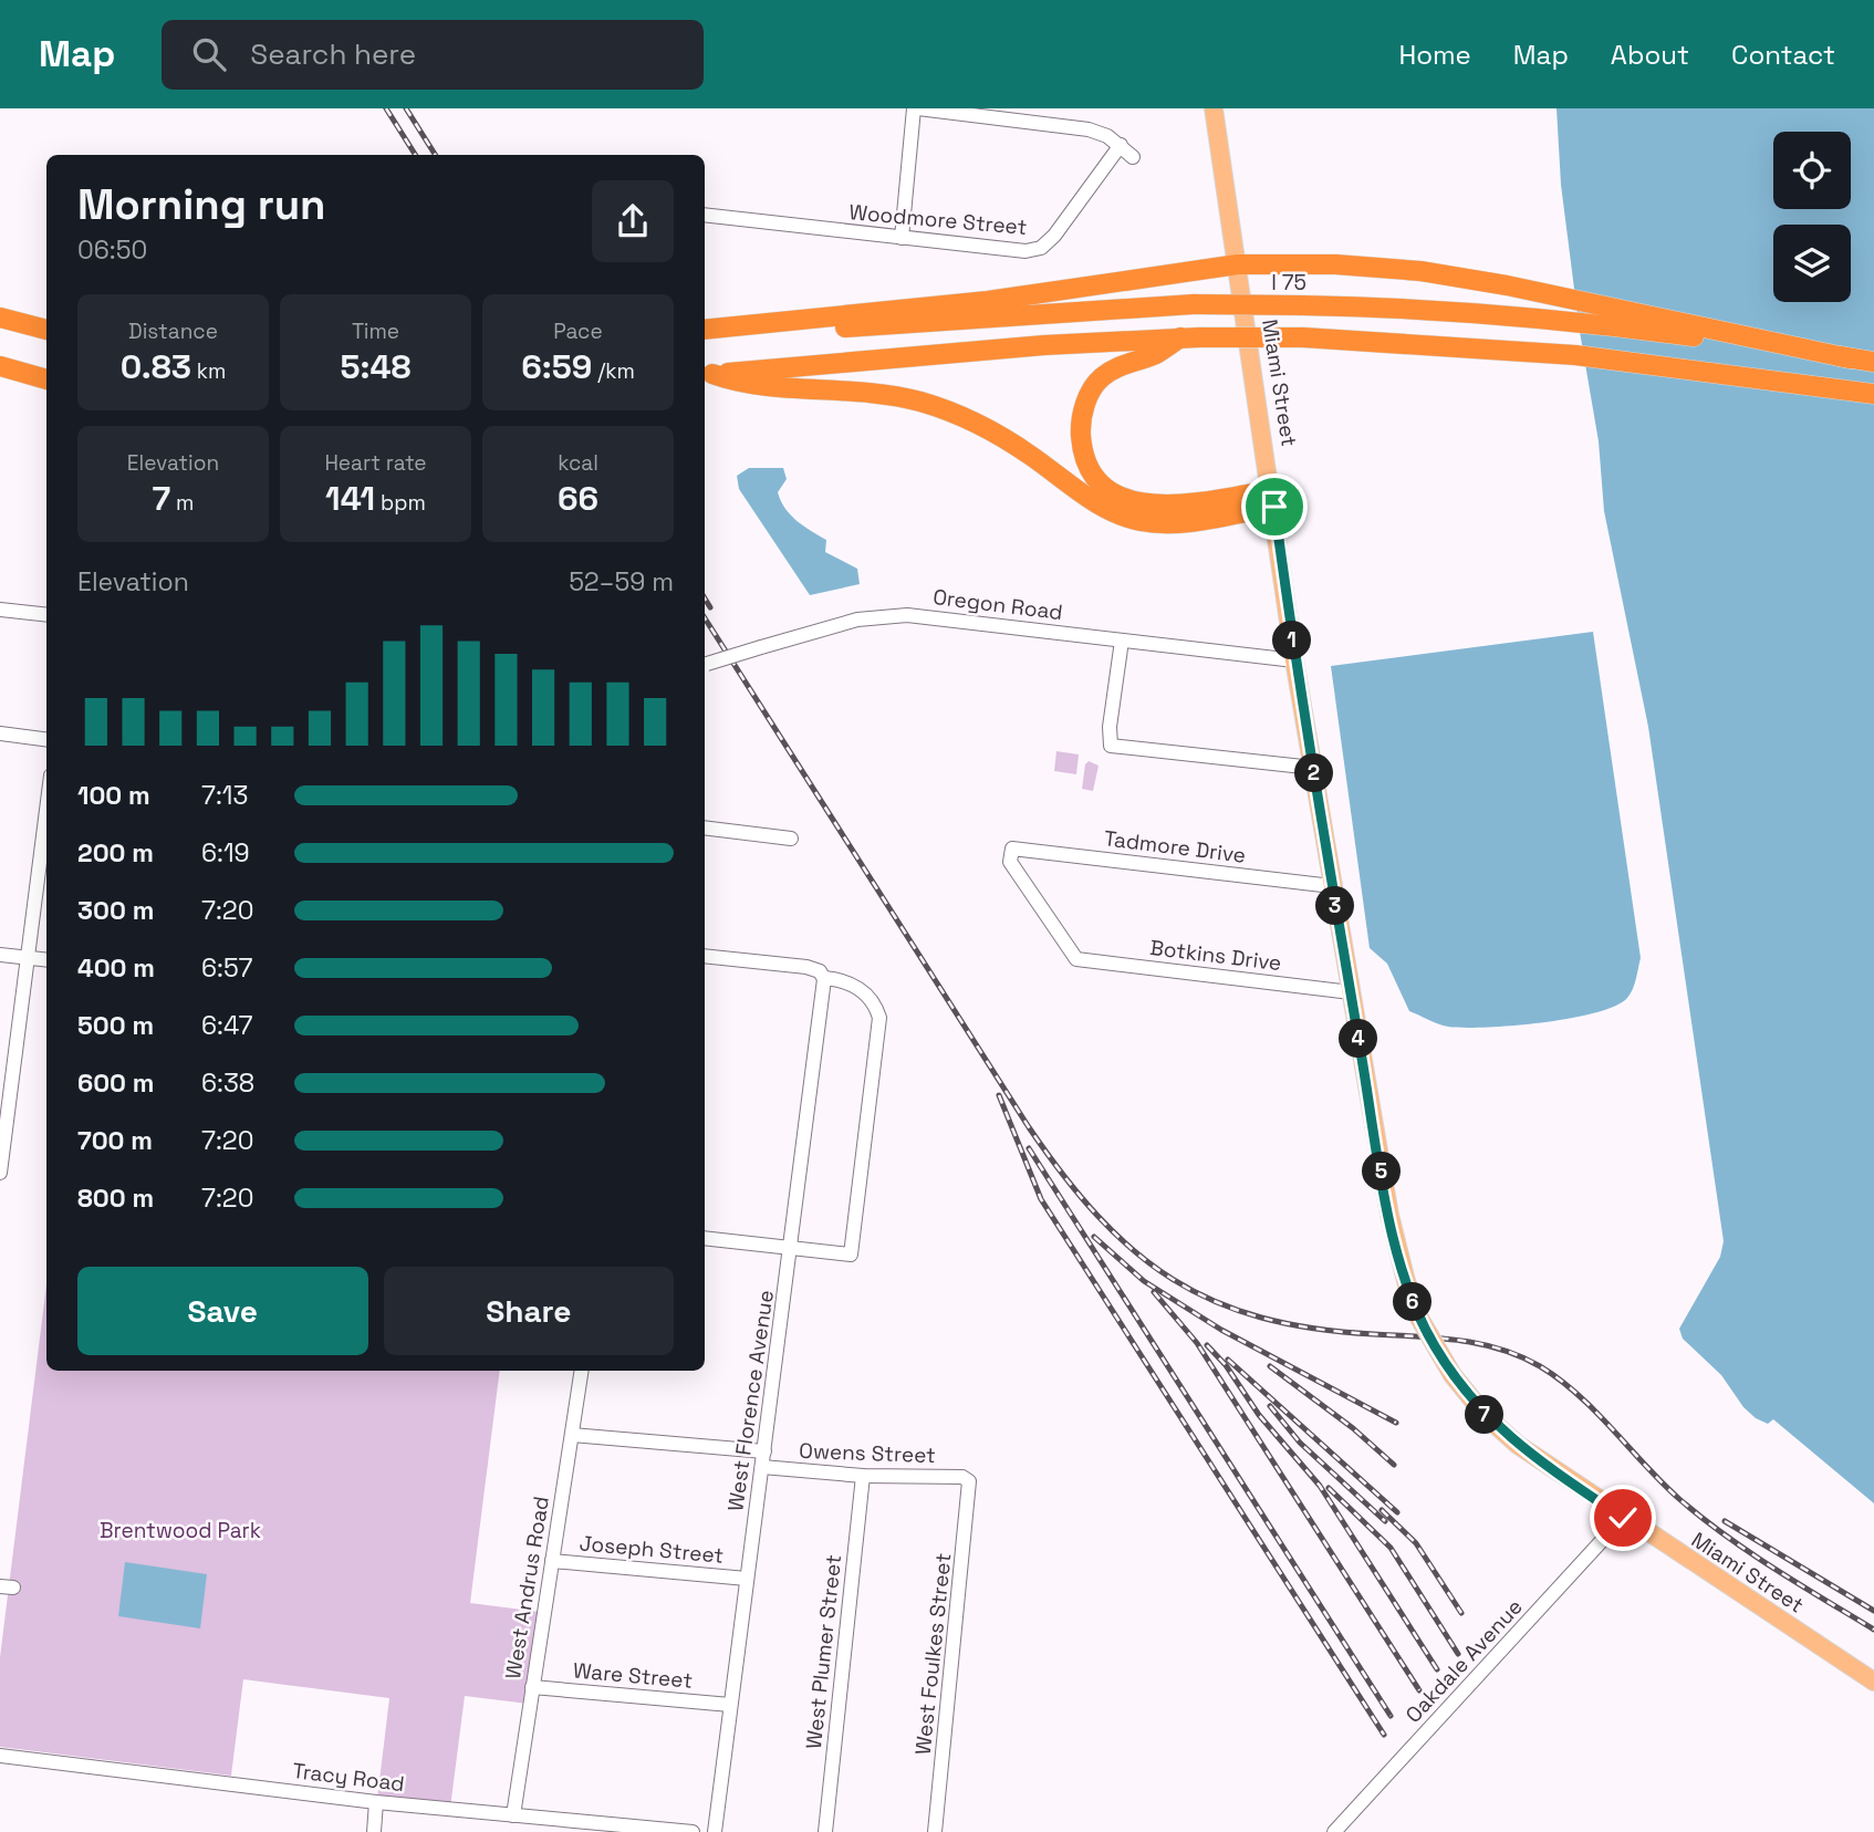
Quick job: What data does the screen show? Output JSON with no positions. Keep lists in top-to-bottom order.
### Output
{
  "streets": {
    "highway": ["I 75"],
    "main road": ["Miami Street"],
    "street": [
      "Woodmore Street",
      "Oregon Road",
      "Tadmore Drive",
      "Botkins Drive",
      "West Florence Avenue",
      "Owens Street",
      "Joseph Street",
      "West Andrus Road",
      "West Plumer Street",
      "West Foulkes Street",
      "Oakdale Avenue",
      "Ware Street",
      "Tracy Road"
    ]
  },
  "crossings": [
    ["Miami Street", "Oregon Road"],
    ["Miami Street", "Tadmore Drive"],
    ["Miami Street", "Botkins Drive"],
    ["Miami Street", "Oakdale Avenue"],
    ["Tadmore Drive", "Botkins Drive"],
    ["West Florence Avenue", "Owens Street"],
    ["West Florence Avenue", "Joseph Street"],
    ["West Florence Avenue", "Ware Street"],
    ["Owens Street", "West Plumer Street"],
    ["Owens Street", "West Foulkes Street"],
    ["Joseph Street", "West Andrus Road"],
    ["West Andrus Road", "Ware Street"],
    ["West Andrus Road", "Tracy Road"]
  ],
  "parks": ["Brentwood Park"],
  "page": {
    "header": "Map",
    "search": "Search here",
    "nav": [
      "Home",
      "Map",
      "About",
      "Contact"
    ],
    "heading": ["Morning run", "06:50"],
    "stats": [
      ["Distance", "0.83 km"],
      ["Time", "5:48"],
      ["Pace", "6:59 /km"],
      ["Elevation", "7 m"],
      ["Heart rate", "141 bpm"],
      ["kcal", "66"]
    ],
    "chart": ["Elevation", "52–59 m"],
    "pins": [
      "1",
      "2",
      "3",
      "4",
      "5",
      "6",
      "7"
    ],
    "list": [
      {
        "name": "100 m",
        "note": "7:13"
      },
      {
        "name": "200 m",
        "note": "6:19"
      },
      {
        "name": "300 m",
        "note": "7:20"
      },
      {
        "name": "400 m",
        "note": "6:57"
      },
      {
        "name": "500 m",
        "note": "6:47"
      },
      {
        "name": "600 m",
        "note": "6:38"
      },
      {
        "name": "700 m",
        "note": "7:20"
      },
      {
        "name": "800 m",
        "note": "7:20"
      }
    ],
    "buttons": ["Save", "Share"]
  }
}
